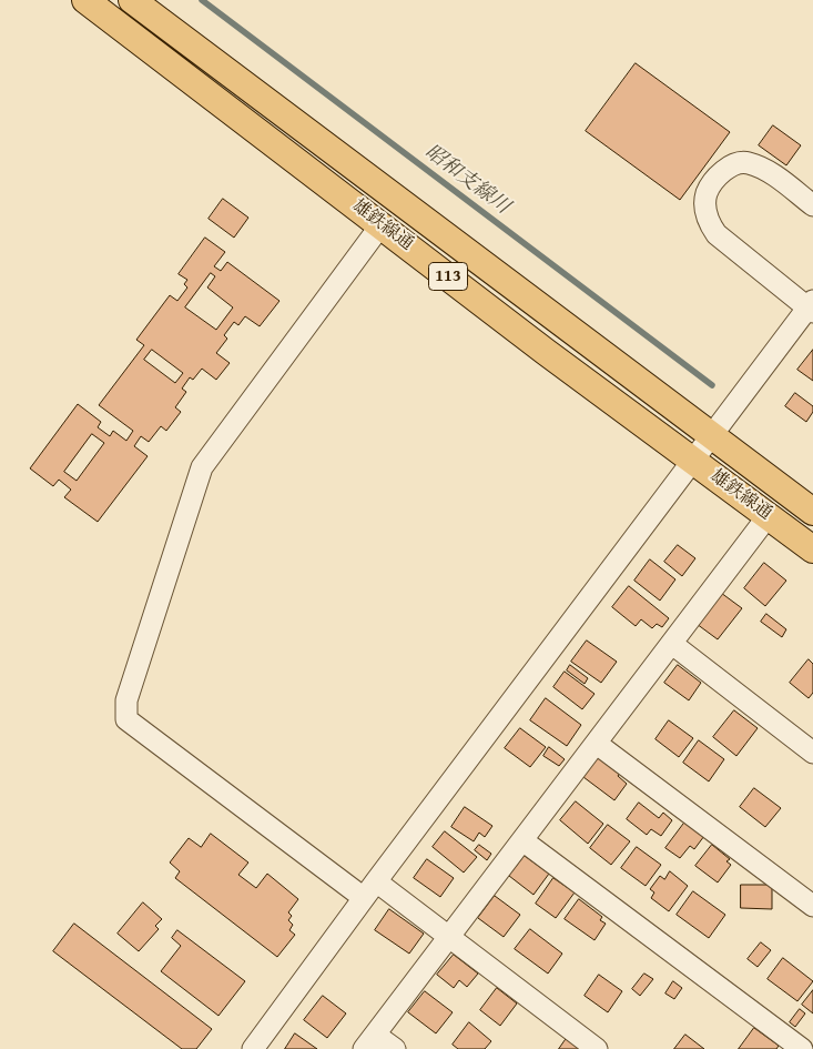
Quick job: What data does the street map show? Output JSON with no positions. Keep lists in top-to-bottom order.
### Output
{
  "streets": {
    "main road": ["雄鉄線通", "113"]
  },
  "water": ["昭和支線川"]
}
